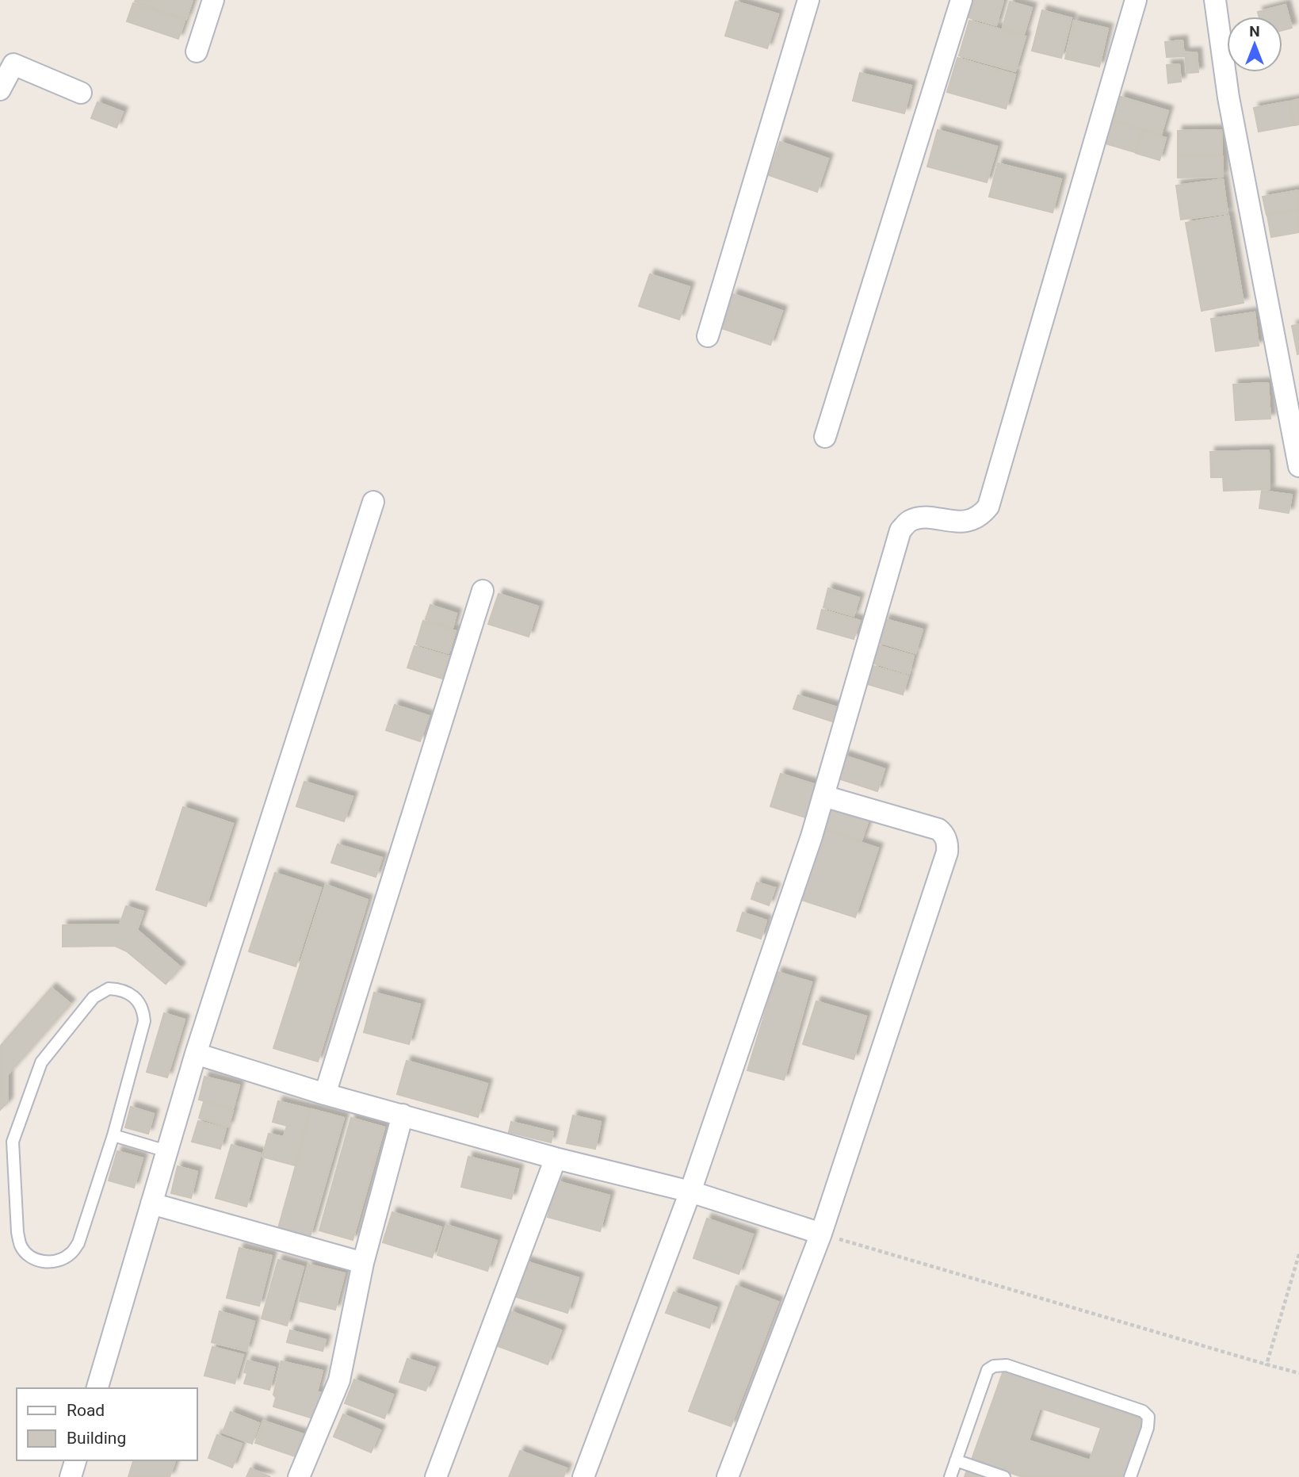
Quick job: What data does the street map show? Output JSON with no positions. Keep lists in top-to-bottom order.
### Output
{
  "legend": ["Road", "Building"],
  "north": "top"
}
